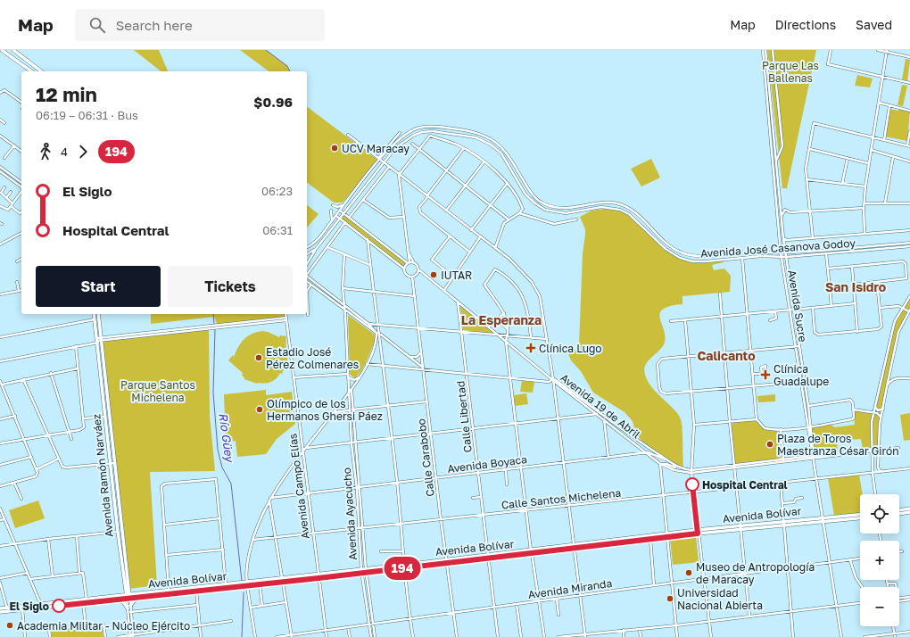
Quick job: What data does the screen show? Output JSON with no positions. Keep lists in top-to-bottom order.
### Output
{
  "streets": {
    "main road": ["Avenida Ramón Narváez", "Avenida Bolívar"],
    "street": [
      "Avenida José Casanova Godoy",
      "Avenida Sucre",
      "Avenida 19 de Abril",
      "Calle Libertad",
      "Calle Carabobo",
      "Avenida Boyaca",
      "Avenida Campo Elías",
      "Calle Santos Michelena",
      "Avenida Ayacucho",
      "Avenida Miranda"
    ]
  },
  "crossings": [
    ["Avenida José Casanova Godoy", "Avenida Sucre"],
    ["Avenida Sucre", "Avenida 19 de Abril"],
    ["Avenida Sucre", "Calle Santos Michelena"],
    ["Avenida Sucre", "Avenida Bolívar"],
    ["Avenida Sucre", "Avenida Miranda"],
    ["Avenida 19 de Abril", "Avenida Boyaca"],
    ["Calle Libertad", "Avenida Boyaca"],
    ["Calle Libertad", "Calle Santos Michelena"],
    ["Calle Libertad", "Avenida Bolívar"],
    ["Calle Libertad", "Avenida Miranda"],
    ["Calle Carabobo", "Avenida Boyaca"],
    ["Calle Carabobo", "Calle Santos Michelena"],
    ["Calle Carabobo", "Avenida Bolívar"],
    ["Calle Carabobo", "Avenida Miranda"],
    ["Avenida Boyaca", "Avenida Campo Elías"],
    ["Avenida Boyaca", "Avenida Ayacucho"],
    ["Avenida Ramón Narváez", "Avenida Bolívar"],
    ["Avenida Campo Elías", "Calle Santos Michelena"],
    ["Avenida Campo Elías", "Avenida Bolívar"],
    ["Avenida Campo Elías", "Avenida Miranda"],
    ["Calle Santos Michelena", "Avenida Ayacucho"],
    ["Avenida Ayacucho", "Avenida Bolívar"],
    ["Avenida Ayacucho", "Avenida Miranda"]
  ],
  "districts": ["San Isidro", "La Esperanza", "Calicanto"],
  "water": ["Río Güey"],
  "parks": ["Parque Las Ballenas", "Parque Santos Michelena"],
  "places": {
    "other": [
      "UCV Maracay",
      "IUTAR",
      "Estadio José Pérez Colmenares",
      "Olímpico de los Hermanos Ghersi Páez",
      "Plaza de Toros Maestranza César Girón",
      "Hospital Central",
      "Museo de Antropología de Maracay",
      "Universidad Nacional Abierta",
      "El Siglo",
      "Academia Militar - Núcleo Ejército"
    ],
    "health": ["Clínica Lugo", "Clínica Guadalupe"]
  },
  "lines": ["bus line 194"],
  "page": {
    "header": "Map",
    "search": "Search here",
    "nav": ["Map", "Directions", "Saved"],
    "on_map": "194",
    "heading": ["12 min", "06:19 – 06:31 · Bus", "$0.96"],
    "legs": ["4", "194"],
    "list": [
      {
        "name": "El Siglo",
        "value": "06:23"
      },
      {
        "name": "Hospital Central",
        "value": "06:31"
      }
    ],
    "buttons": ["Start", "Tickets"],
    "map_buttons": ["+", "−"]
  }
}
